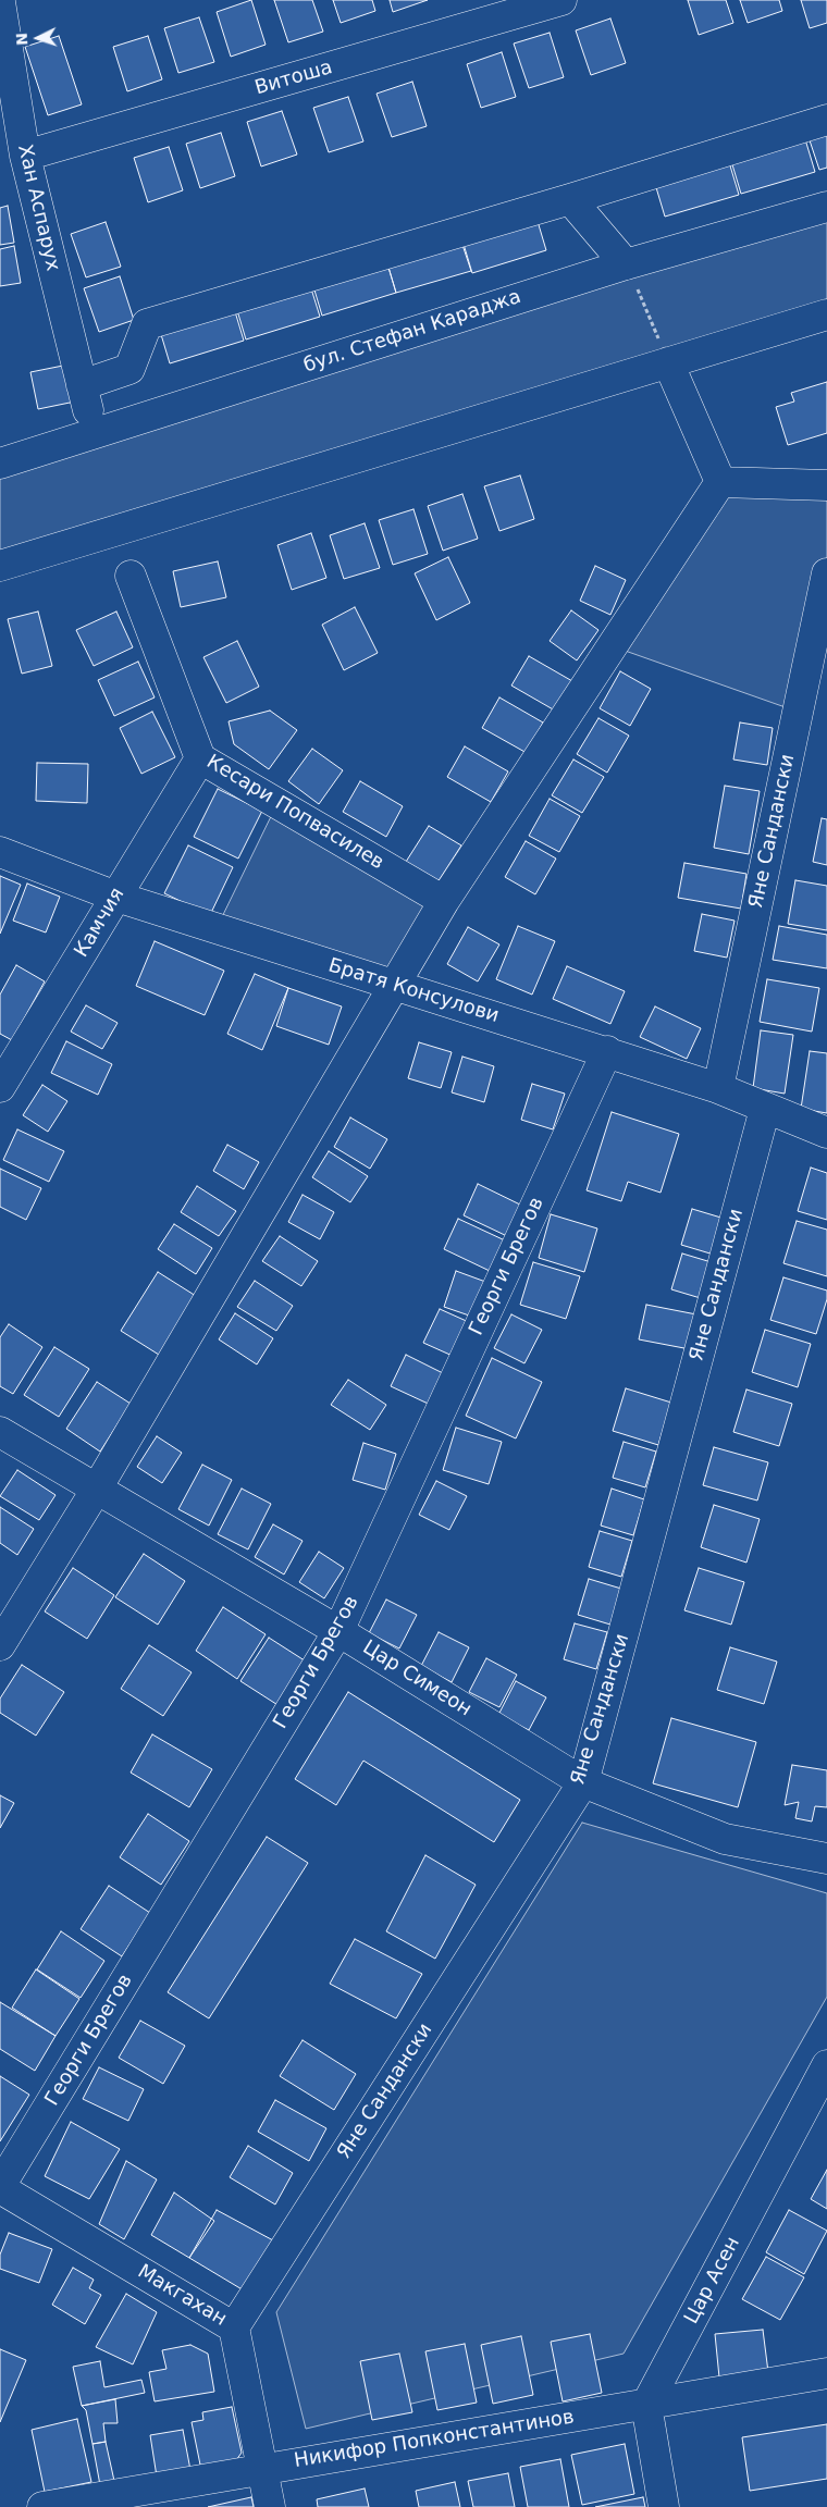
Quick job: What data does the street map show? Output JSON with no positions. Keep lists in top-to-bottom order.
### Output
{
  "streets": {
    "street": [
      "Витоша",
      "Хан Аспарух",
      "бул. Стефан Караджа",
      "Кесари Попвасилев",
      "Яне Сандански",
      "Камчия",
      "Братя Консулови",
      "Георги Брегов",
      "Цар Симеон",
      "Цар Асен",
      "Макгахан",
      "Никифор Попконстантинов"
    ]
  },
  "crossings": [
    ["Витоша", "Хан Аспарух"],
    ["Кесари Попвасилев", "Камчия"],
    ["Яне Сандански", "Братя Консулови"],
    ["Яне Сандански", "Цар Симеон"],
    ["Яне Сандански", "Макгахан"],
    ["Камчия", "Братя Консулови"],
    ["Братя Консулови", "Георги Брегов"],
    ["Георги Брегов", "Цар Симеон"],
    ["Георги Брегов", "Макгахан"],
    ["Цар Асен", "Никифор Попконстантинов"],
    ["Макгахан", "Никифор Попконстантинов"]
  ],
  "north": "left"
}
